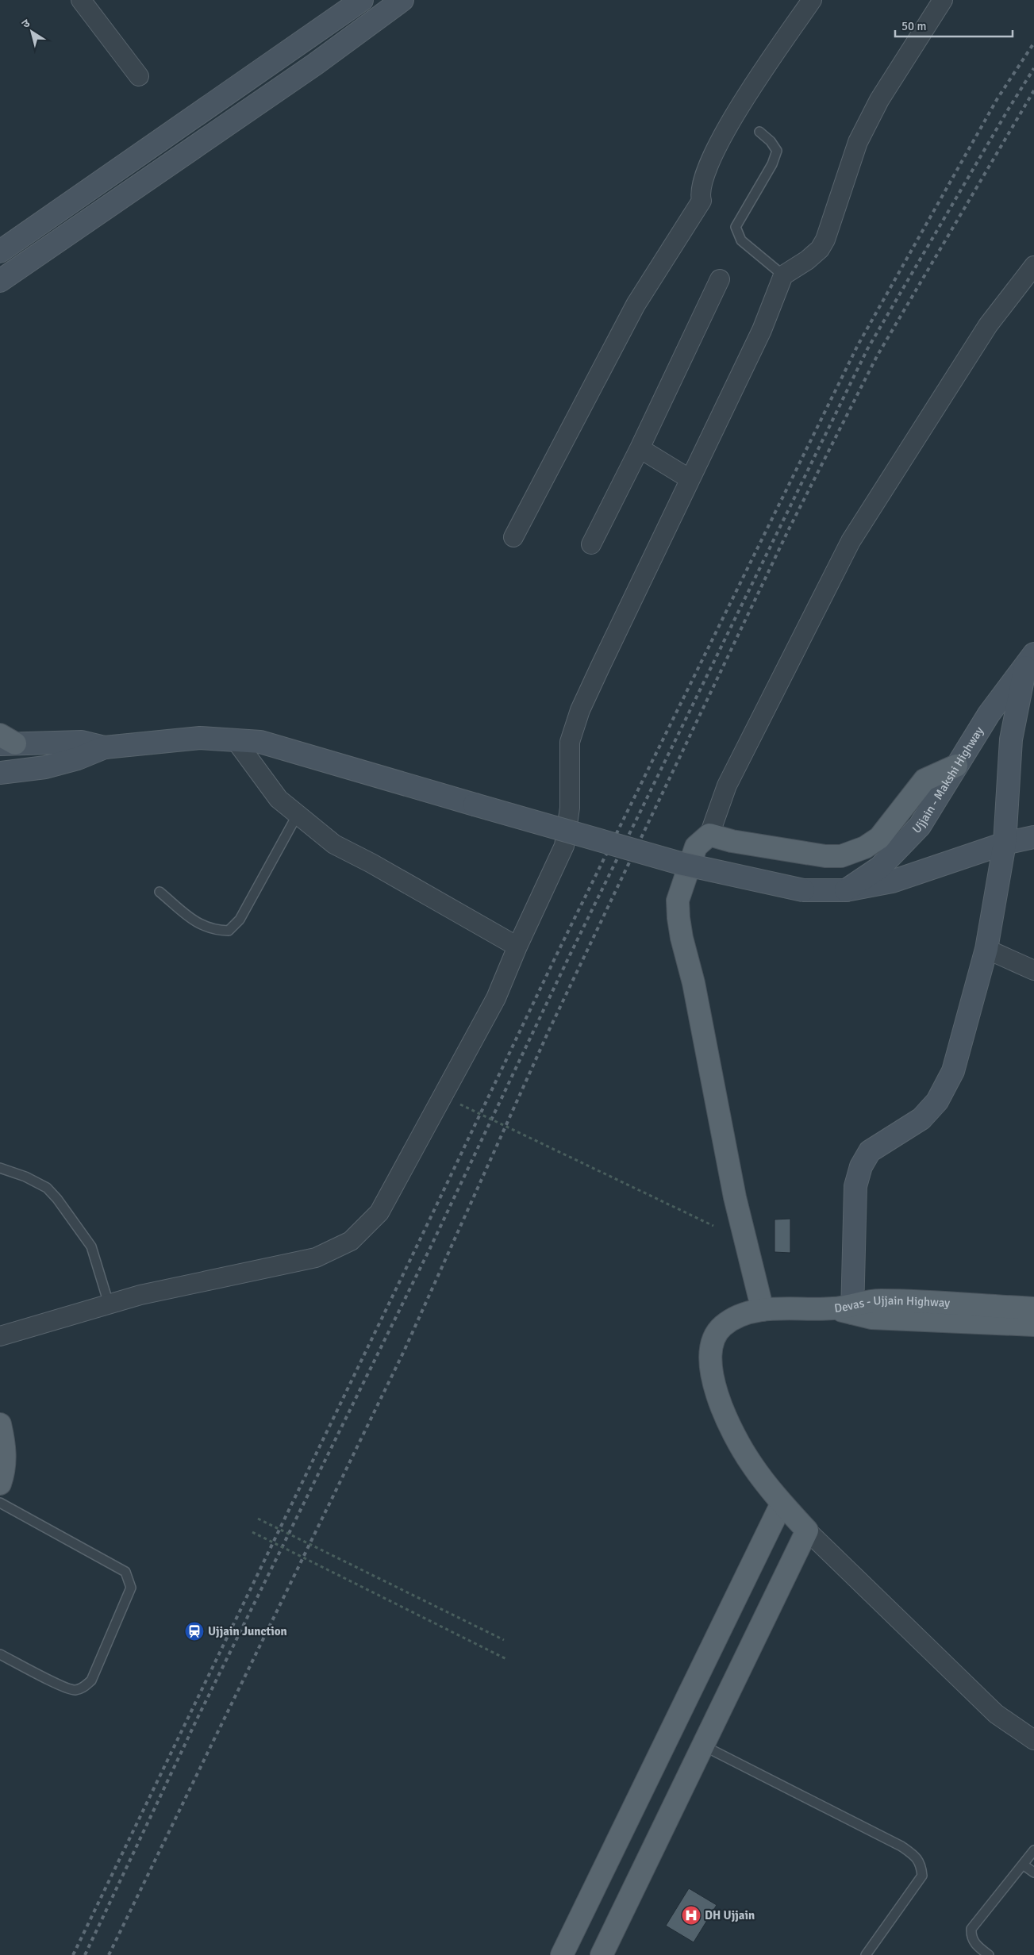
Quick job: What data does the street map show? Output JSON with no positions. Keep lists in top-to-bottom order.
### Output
{
  "streets": {
    "main road": ["Devas - Ujjain Highway"],
    "street": ["Ujjain - Makshi Highway"]
  },
  "places": {
    "station": ["Ujjain Junction"],
    "hospital": ["DH Ujjain"]
  },
  "scale_bar": "50 m",
  "north": "top left"
}
